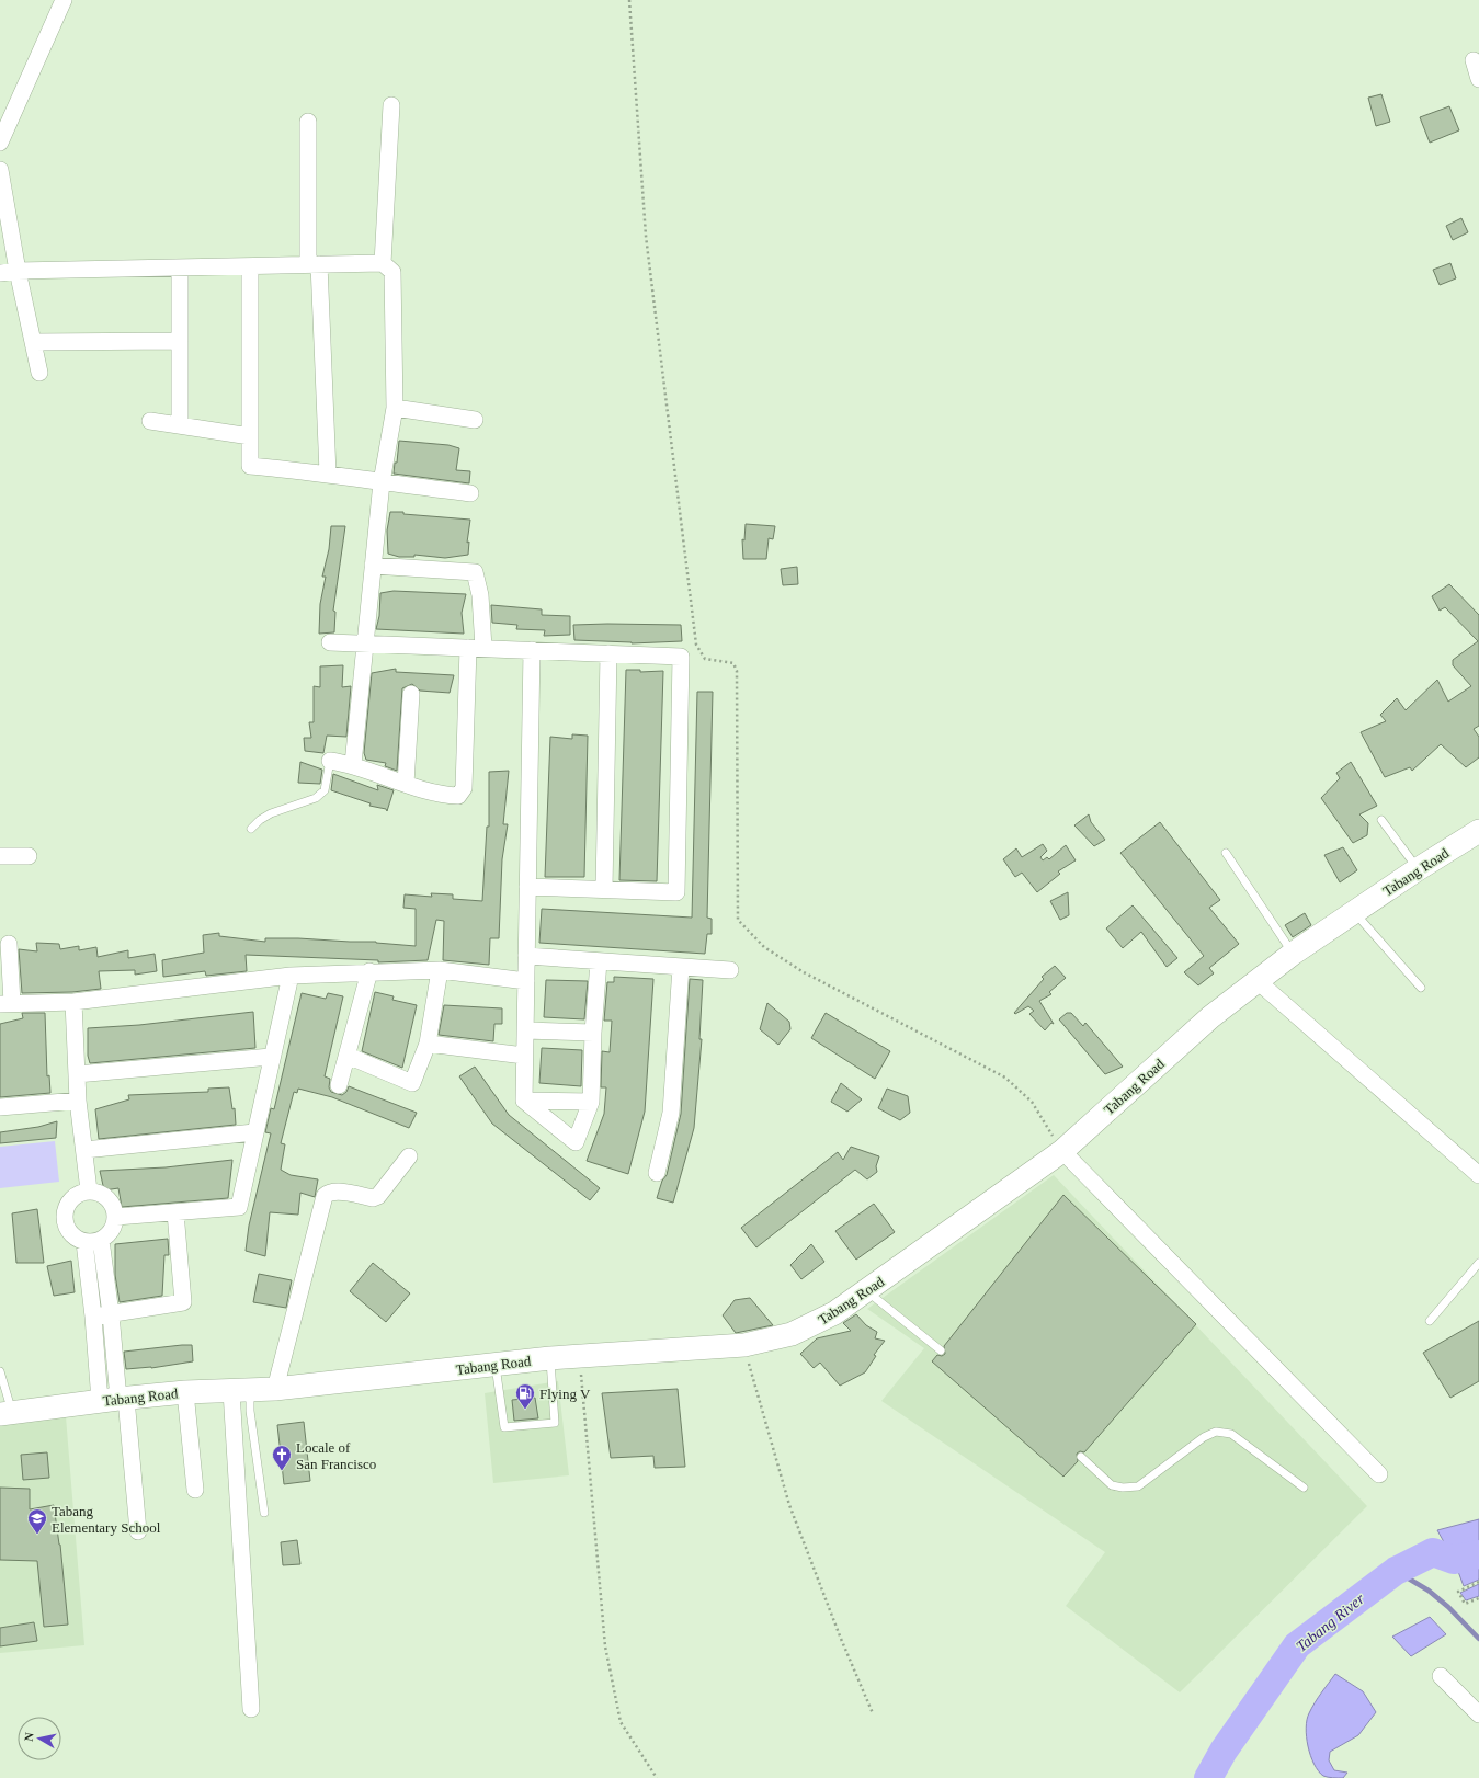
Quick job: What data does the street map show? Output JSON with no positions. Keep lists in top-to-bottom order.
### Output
{
  "streets": {
    "main road": ["Tabang Road"]
  },
  "water": ["Tabang River"],
  "places": {
    "fuel station": ["Flying V"],
    "church": ["Locale of San Francisco"],
    "school or university": ["Tabang Elementary School"]
  },
  "north": "left"
}
